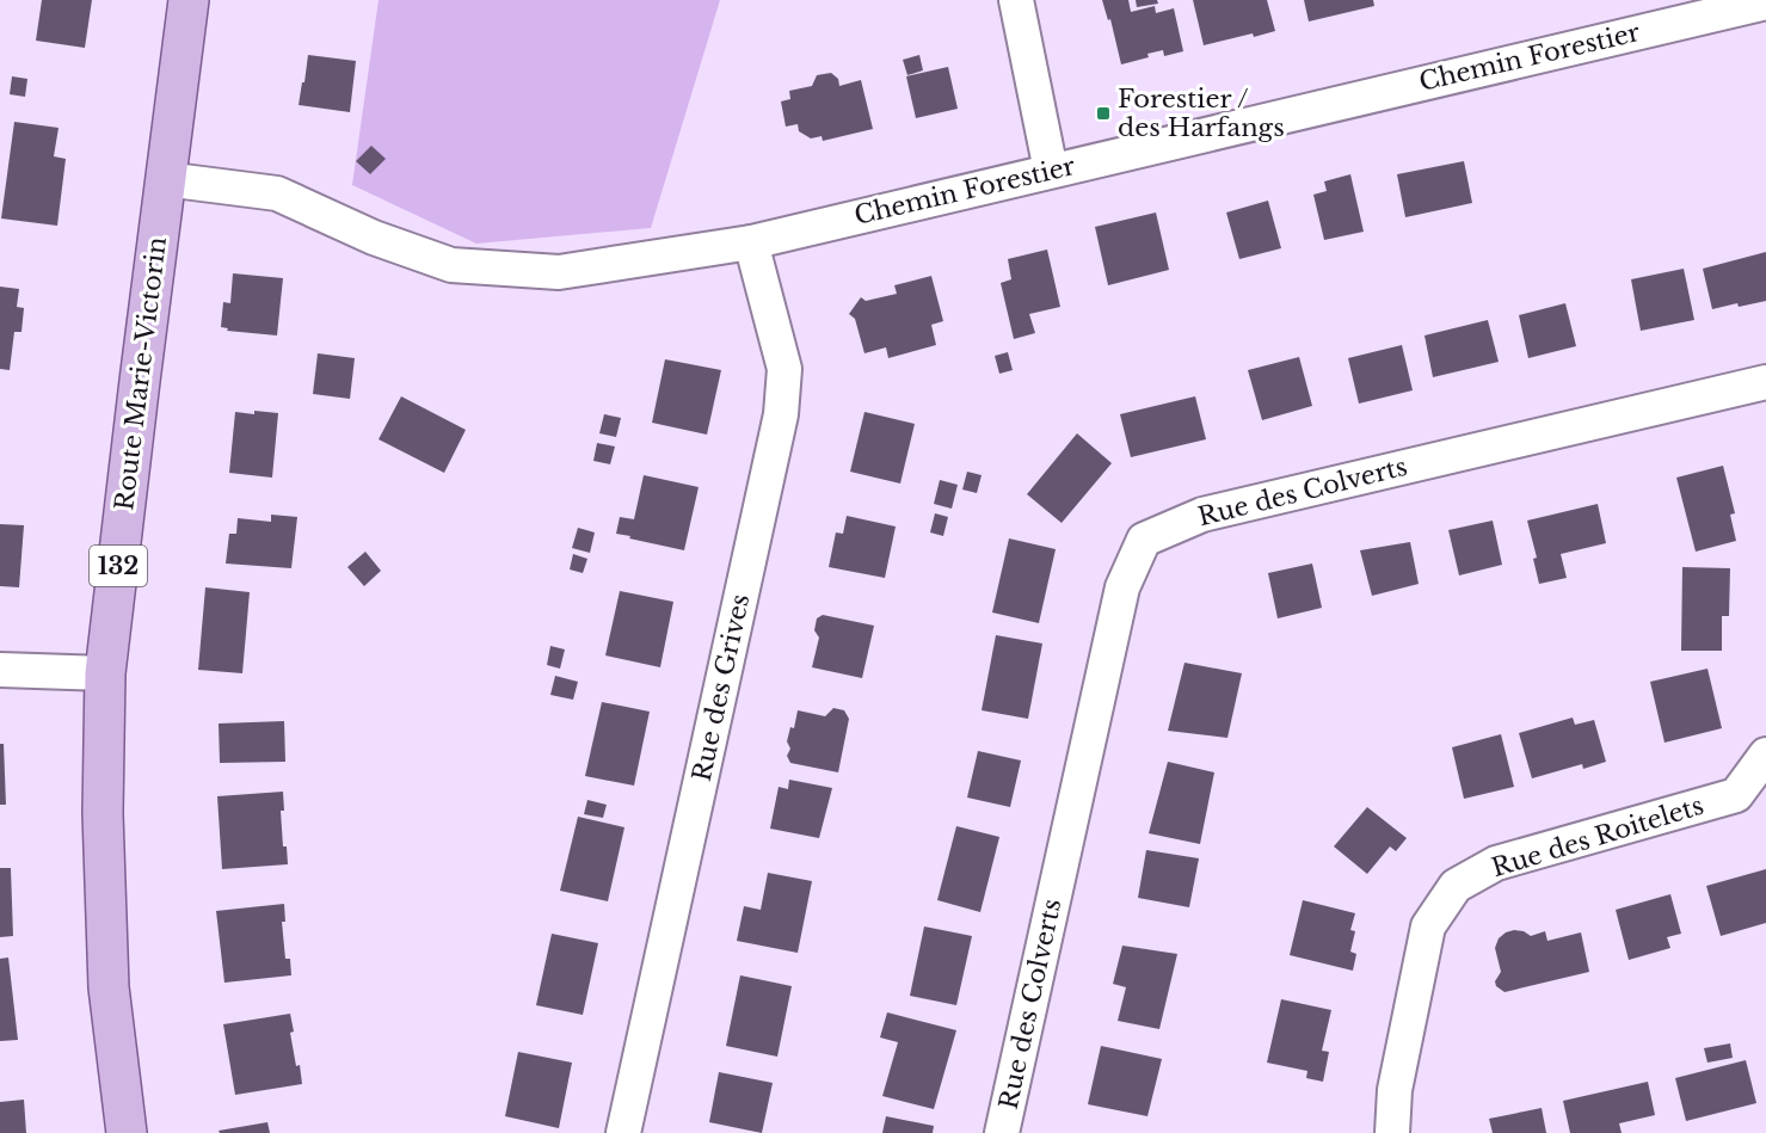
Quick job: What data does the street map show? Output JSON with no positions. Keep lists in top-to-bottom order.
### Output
{
  "streets": {
    "main road": ["Route Marie-Victorin", "132"],
    "street": [
      "Chemin Forestier",
      "Rue des Colverts",
      "Rue des Grives",
      "Rue des Roitelets"
    ]
  },
  "crossings": [
    ["Chemin Forestier", "Route Marie-Victorin"],
    ["Chemin Forestier", "Rue des Grives"]
  ],
  "places": {
    "transit": ["Forestier / des Harfangs"]
  }
}
